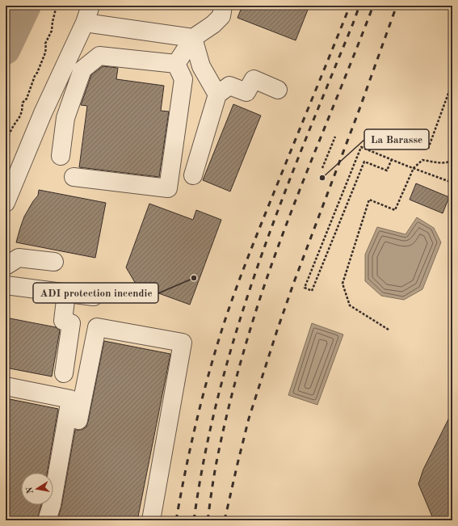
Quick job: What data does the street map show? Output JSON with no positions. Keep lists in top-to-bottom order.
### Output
{
  "places": ["La Barasse", "ADI protection incendie"],
  "north": "left"
}
